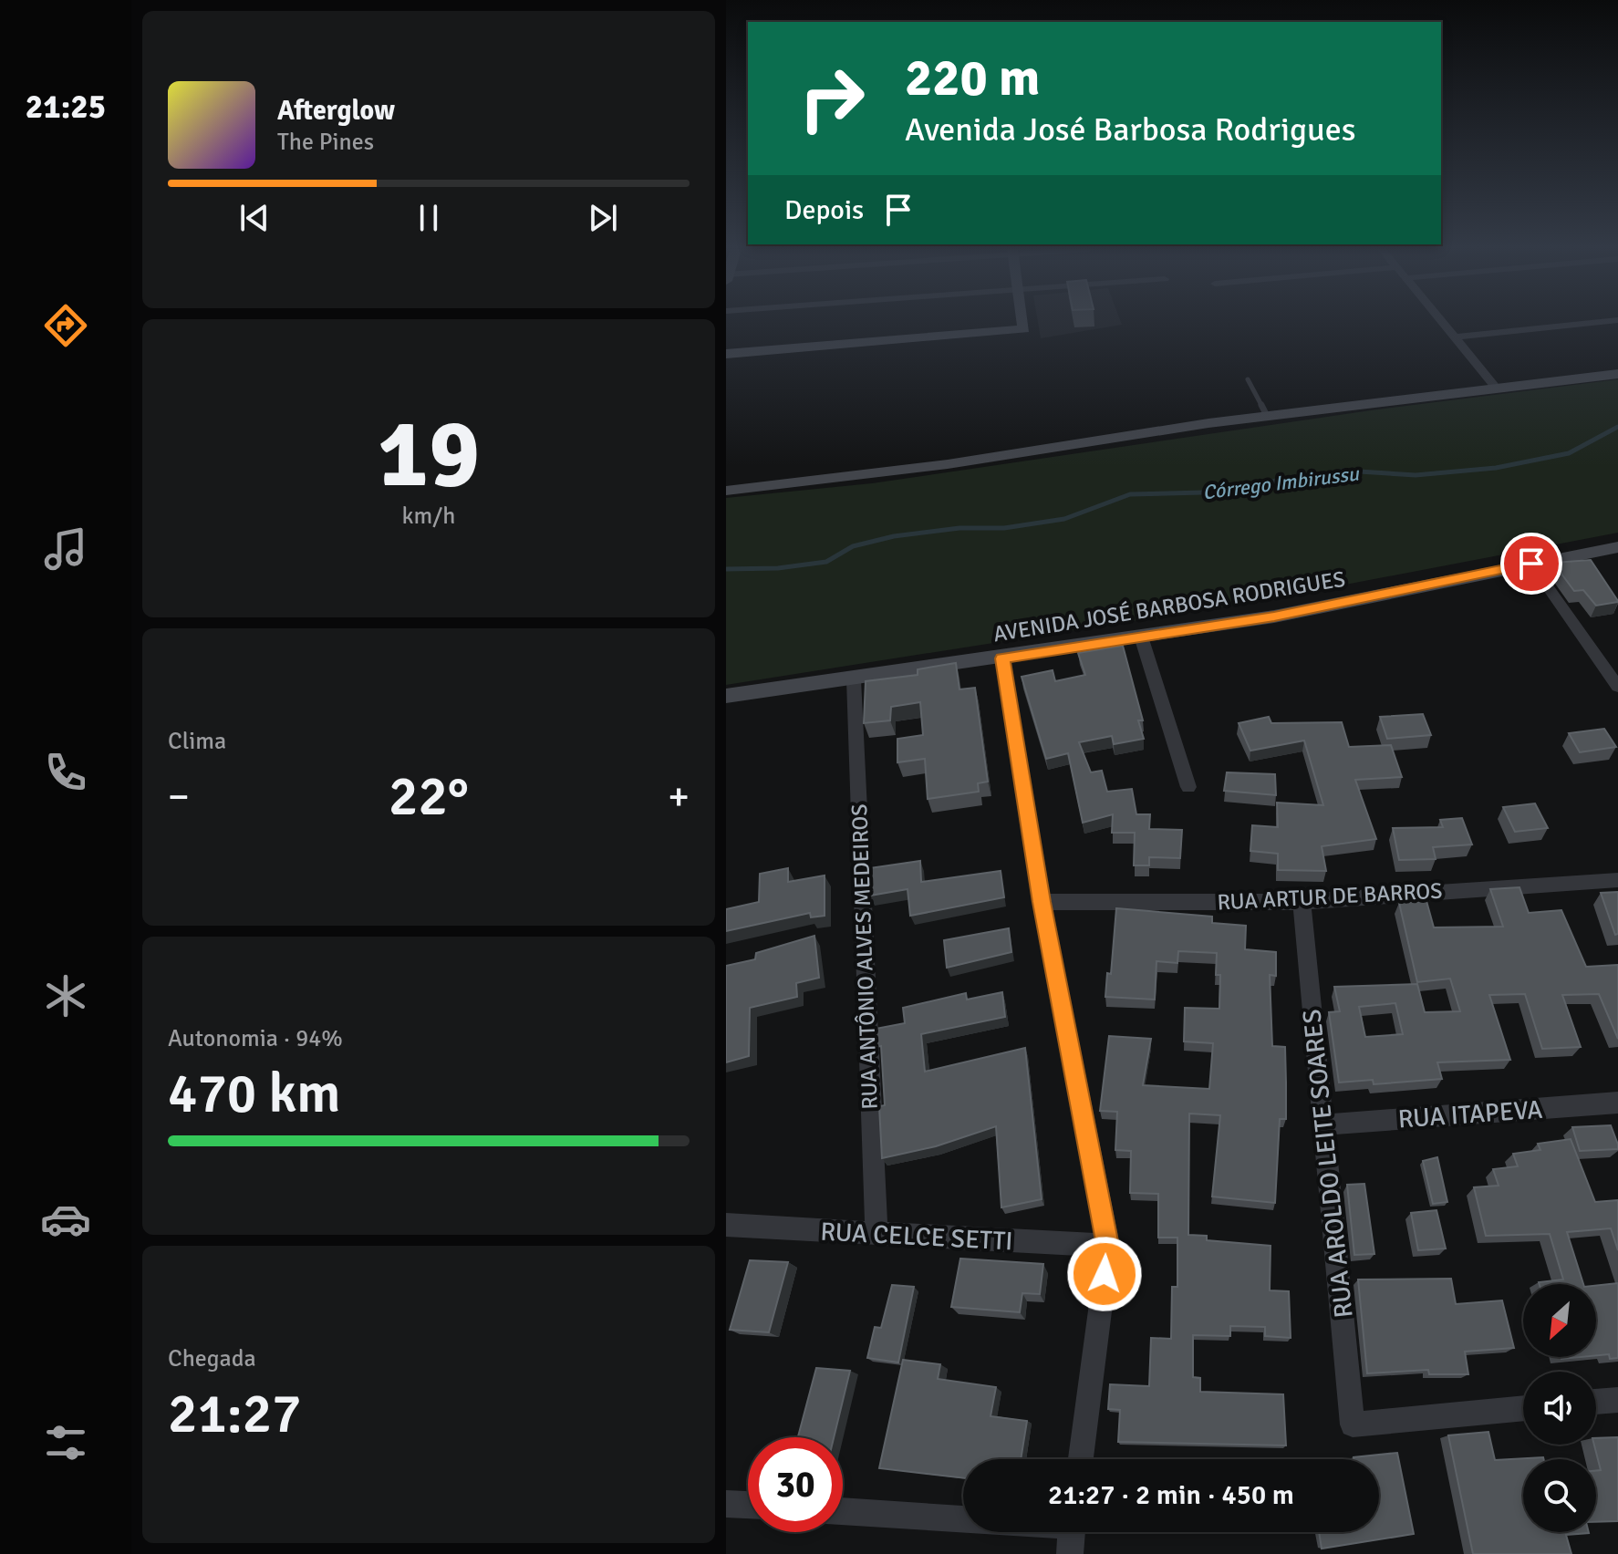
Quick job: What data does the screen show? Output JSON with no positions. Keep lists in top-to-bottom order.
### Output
{
  "streets": {
    "main road": ["AVENIDA JOSÉ BARBOSA RODRIGUES"],
    "street": [
      "RUA ARTUR DE BARROS",
      "RUA ANTÔNIO ALVES MEDEIROS",
      "RUA ITAPEVA",
      "RUA AROLDO LEITE SOARES",
      "RUA CELCE SETTI"
    ]
  },
  "crossings": [
    ["AVENIDA JOSÉ BARBOSA RODRIGUES", "RUA ANTÔNIO ALVES MEDEIROS"],
    ["RUA ARTUR DE BARROS", "RUA AROLDO LEITE SOARES"],
    ["RUA ANTÔNIO ALVES MEDEIROS", "RUA CELCE SETTI"],
    ["RUA ITAPEVA", "RUA AROLDO LEITE SOARES"]
  ],
  "water": ["Córrego Imbirussu"],
  "north": "bottom left",
  "page": {
    "tabs": "21:25",
    "turn": ["220 m", "Avenida José Barbosa Rodrigues"],
    "song": ["Afterglow", "The Pines"],
    "then": "Depois",
    "tile": [
      ["19", "km/h"],
      "Clima",
      ["Autonomia · 94%", "470 km"],
      ["Chegada", "21:27"]
    ],
    "heat": ["−", "22°", "+"],
    "limit": "30",
    "trip": "21:27 · 2 min · 450 m"
  }
}
